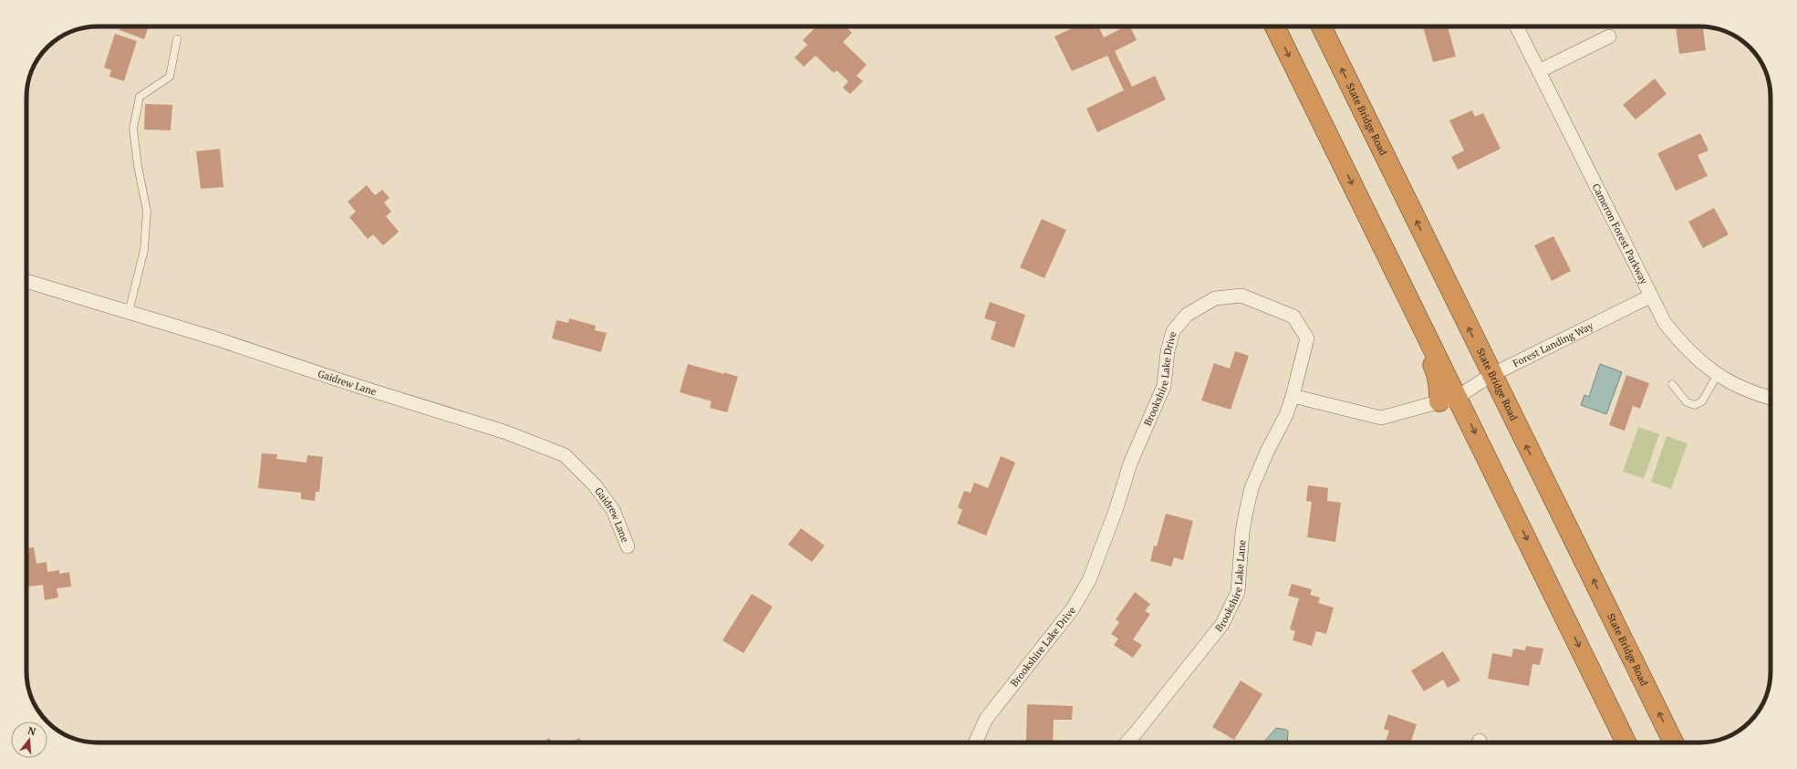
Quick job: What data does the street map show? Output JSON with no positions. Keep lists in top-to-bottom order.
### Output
{
  "streets": {
    "highway": ["State Bridge Road"],
    "street": [
      "Cameron Forest Parkway",
      "Forest Landing Way",
      "Brookshire Lake Drive",
      "Gaidrew Lane",
      "Brookshire Lake Lane"
    ]
  },
  "crossings": [
    ["State Bridge Road", "Forest Landing Way"],
    ["Cameron Forest Parkway", "Forest Landing Way"],
    ["Brookshire Lake Drive", "Brookshire Lake Lane"]
  ],
  "north": "top"
}
